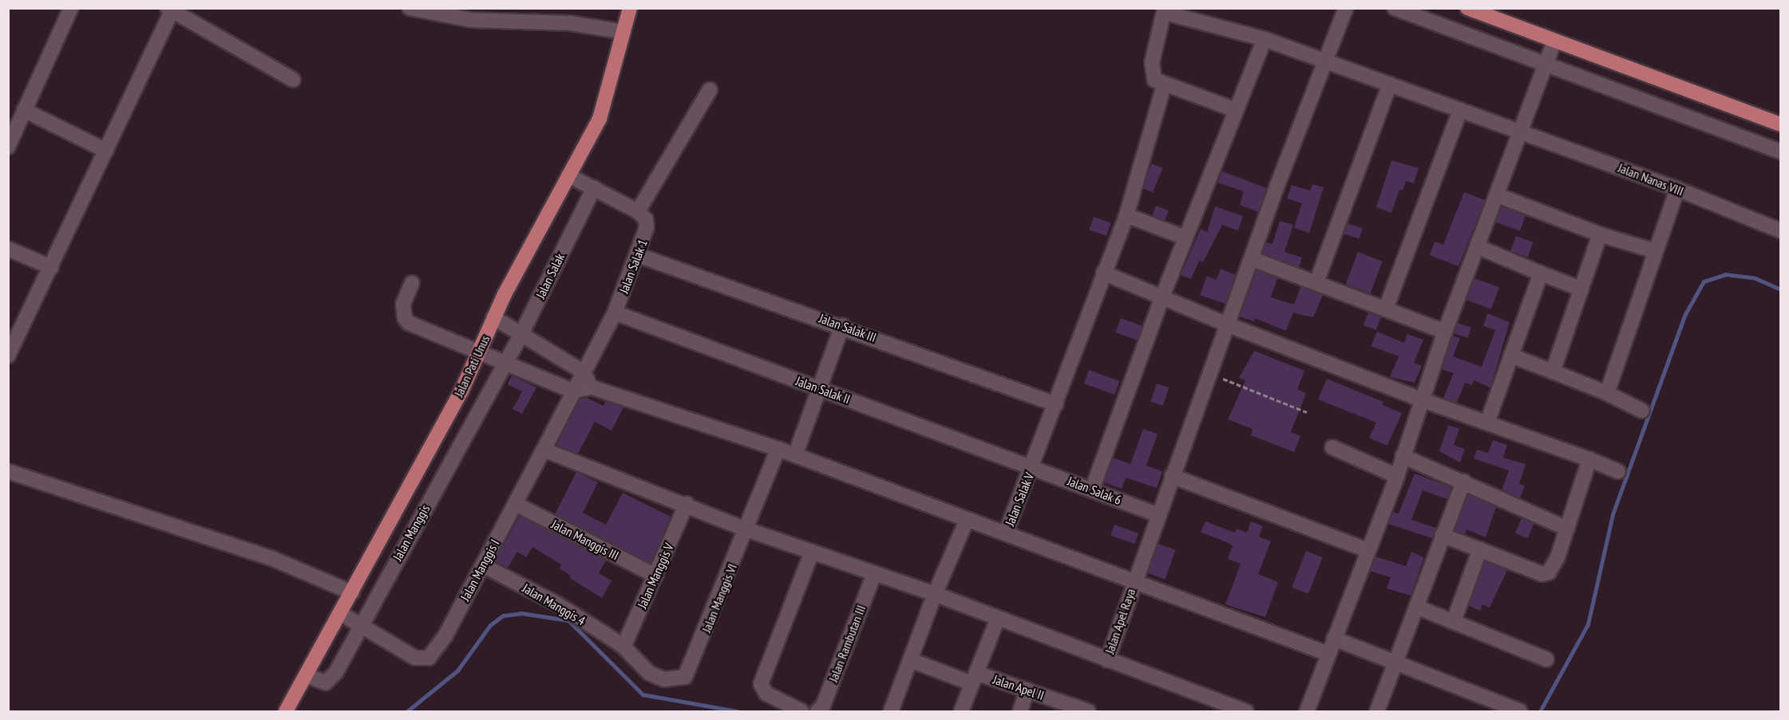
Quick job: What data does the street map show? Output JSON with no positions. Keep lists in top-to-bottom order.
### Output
{
  "streets": {
    "main road": ["Jalan Pati Unus"],
    "street": [
      "Jalan Nanas VIII",
      "Jalan Salak 1",
      "Jalan Salak",
      "Jalan Salak III",
      "Jalan Salak II",
      "Jalan Salak 6",
      "Jalan Salak V",
      "Jalan Manggis",
      "Jalan Manggis III",
      "Jalan Manggis I",
      "Jalan Manggis V",
      "Jalan Manggis VI",
      "Jalan Manggis 4",
      "Jalan Apel Raya",
      "Jalan Rambutan III",
      "Jalan Apel II"
    ]
  },
  "crossings": [
    ["Jalan Nanas VIII", "Jalan Apel Raya"],
    ["Jalan Salak 1", "Jalan Salak III"],
    ["Jalan Salak 1", "Jalan Salak II"],
    ["Jalan Salak 1", "Jalan Manggis I"],
    ["Jalan Salak", "Jalan Pati Unus"],
    ["Jalan Salak", "Jalan Manggis"],
    ["Jalan Salak III", "Jalan Salak V"],
    ["Jalan Pati Unus", "Jalan Manggis"],
    ["Jalan Pati Unus", "Jalan Manggis I"],
    ["Jalan Salak II", "Jalan Salak 6"],
    ["Jalan Salak II", "Jalan Salak V"],
    ["Jalan Salak 6", "Jalan Salak V"],
    ["Jalan Salak 6", "Jalan Apel Raya"],
    ["Jalan Manggis", "Jalan Manggis I"],
    ["Jalan Manggis III", "Jalan Manggis I"],
    ["Jalan Manggis III", "Jalan Manggis V"],
    ["Jalan Manggis I", "Jalan Manggis 4"],
    ["Jalan Manggis V", "Jalan Manggis VI"],
    ["Jalan Manggis V", "Jalan Manggis 4"],
    ["Jalan Manggis VI", "Jalan Manggis 4"]
  ]
}
